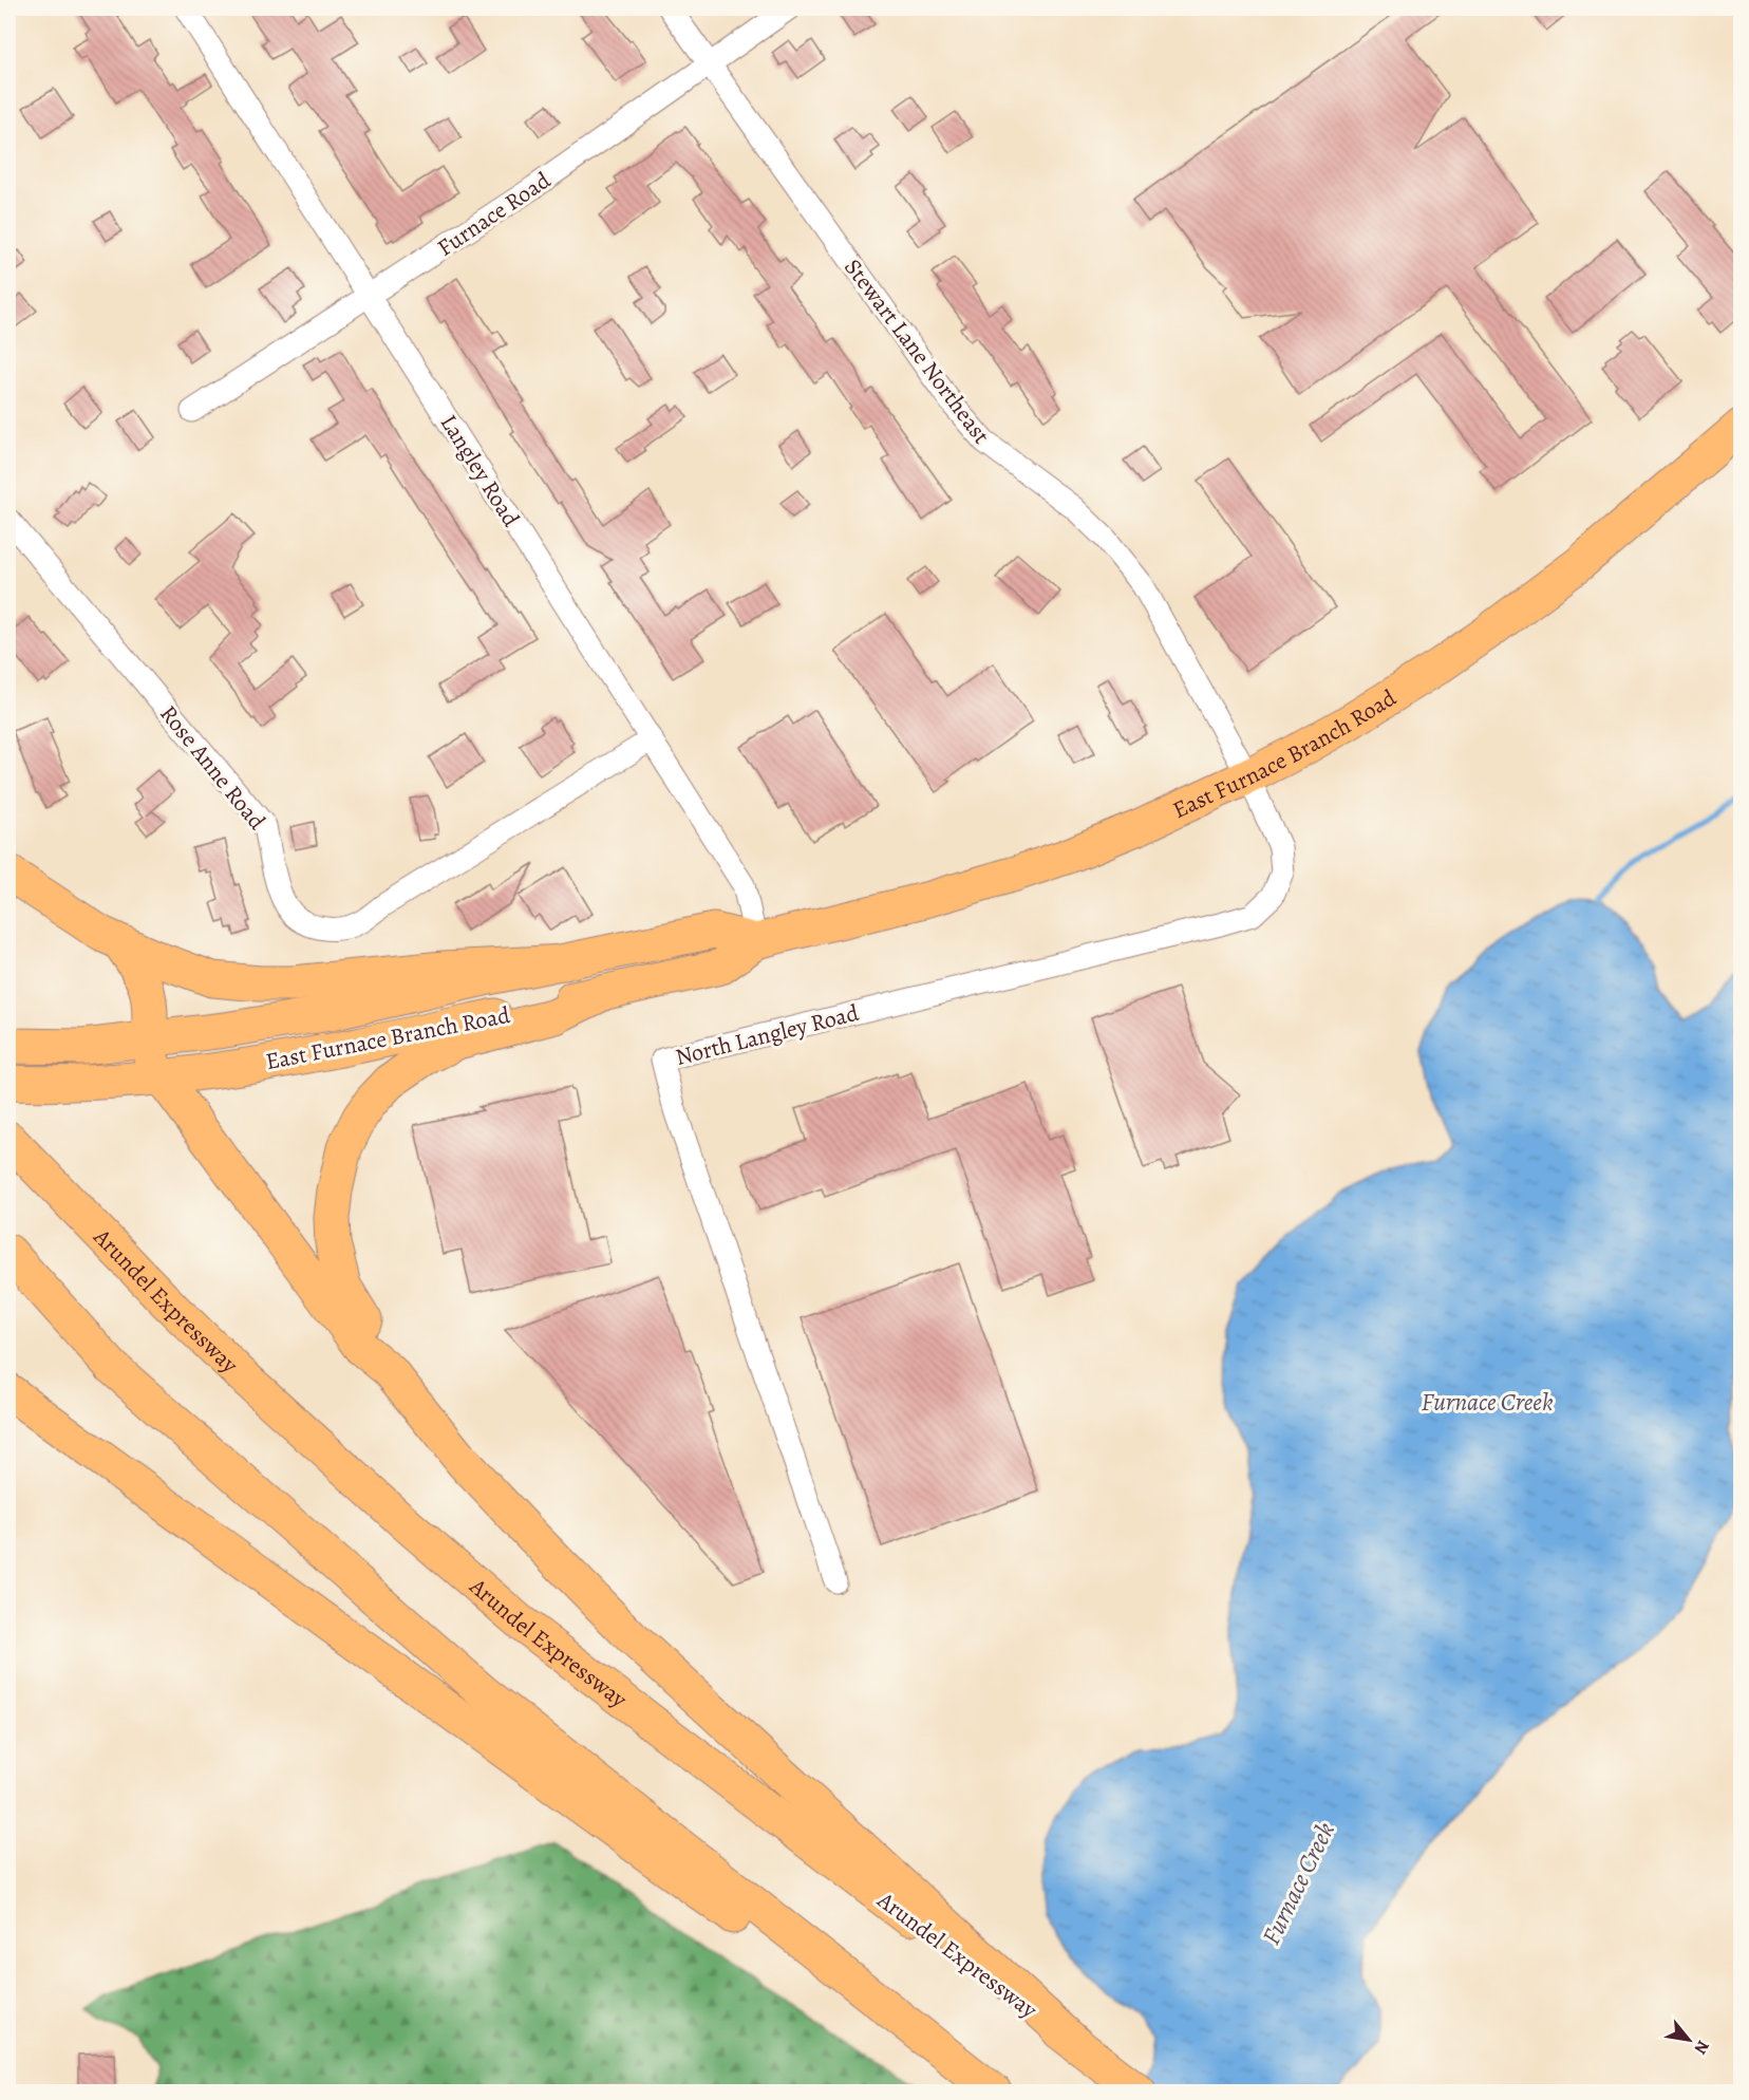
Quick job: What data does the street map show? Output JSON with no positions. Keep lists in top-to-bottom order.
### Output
{
  "streets": {
    "main road": ["East Furnace Branch Road", "Arundel Expressway"],
    "street": [
      "Furnace Road",
      "Stewart Lane Northeast",
      "Langley Road",
      "Rose Anne Road",
      "North Langley Road"
    ]
  },
  "crossings": [
    ["Furnace Road", "Stewart Lane Northeast"],
    ["Furnace Road", "Langley Road"],
    ["Stewart Lane Northeast", "East Furnace Branch Road"],
    ["Stewart Lane Northeast", "North Langley Road"],
    ["Langley Road", "East Furnace Branch Road"],
    ["Langley Road", "Rose Anne Road"],
    ["East Furnace Branch Road", "North Langley Road"]
  ],
  "water": ["Furnace Creek"],
  "north": "bottom right"
}
